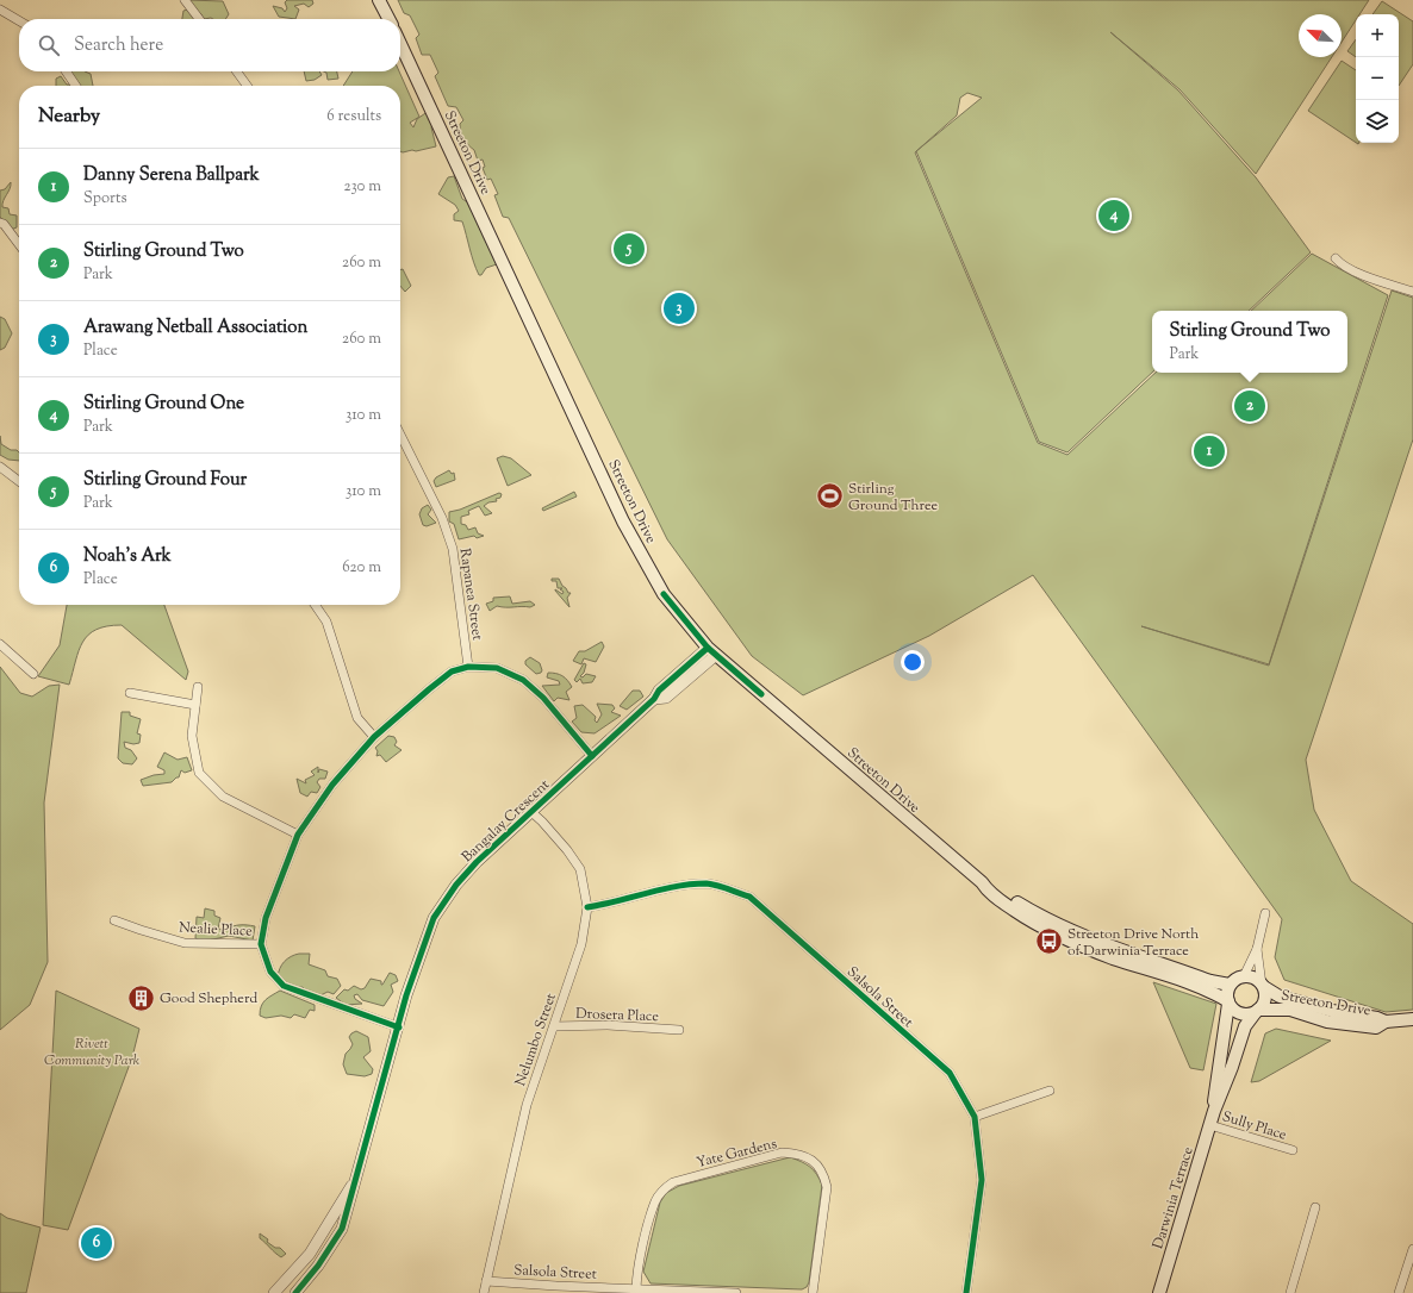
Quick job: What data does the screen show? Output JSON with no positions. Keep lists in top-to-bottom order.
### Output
{
  "streets": {
    "main road": ["Streeton Drive", "Darwinia Terrace"],
    "street": [
      "Rapanea Street",
      "Bangalay Crescent",
      "Nealie Place",
      "Salsola Street",
      "Drosera Place",
      "Nelumbo Street",
      "Sully Place",
      "Yate Gardens"
    ]
  },
  "crossings": [
    ["Streeton Drive", "Bangalay Crescent"],
    ["Streeton Drive", "Darwinia Terrace"],
    ["Bangalay Crescent", "Nelumbo Street"],
    ["Salsola Street", "Nelumbo Street"],
    ["Salsola Street", "Yate Gardens"],
    ["Drosera Place", "Nelumbo Street"],
    ["Sully Place", "Darwinia Terrace"]
  ],
  "parks": ["Rivett Community Park"],
  "places": {
    "sports": ["Stirling Ground Three"],
    "bus stop": ["Streeton Drive North of Darwinia Terrace"],
    "building": ["Good Shepherd"]
  },
  "north": "top left",
  "page": {
    "map_buttons": ["+", "−"],
    "search": "Search here",
    "heading": ["Nearby", "6 results"],
    "list": [
      {
        "mark": "1",
        "name": "Danny Serena Ballpark",
        "note": "Sports",
        "value": "230 m"
      },
      {
        "mark": "2",
        "name": "Stirling Ground Two",
        "note": "Park",
        "value": "260 m"
      },
      {
        "mark": "3",
        "name": "Arawang Netball Association",
        "note": "Place",
        "value": "260 m"
      },
      {
        "mark": "4",
        "name": "Stirling Ground One",
        "note": "Park",
        "value": "310 m"
      },
      {
        "mark": "5",
        "name": "Stirling Ground Four",
        "note": "Park",
        "value": "310 m"
      },
      {
        "mark": "6",
        "name": "Noah’s Ark",
        "note": "Place",
        "value": "620 m"
      }
    ],
    "pins": [
      "4",
      "5",
      "3",
      "2",
      "1",
      "6"
    ],
    "popup": ["Stirling Ground Two", "Park"]
  }
}
